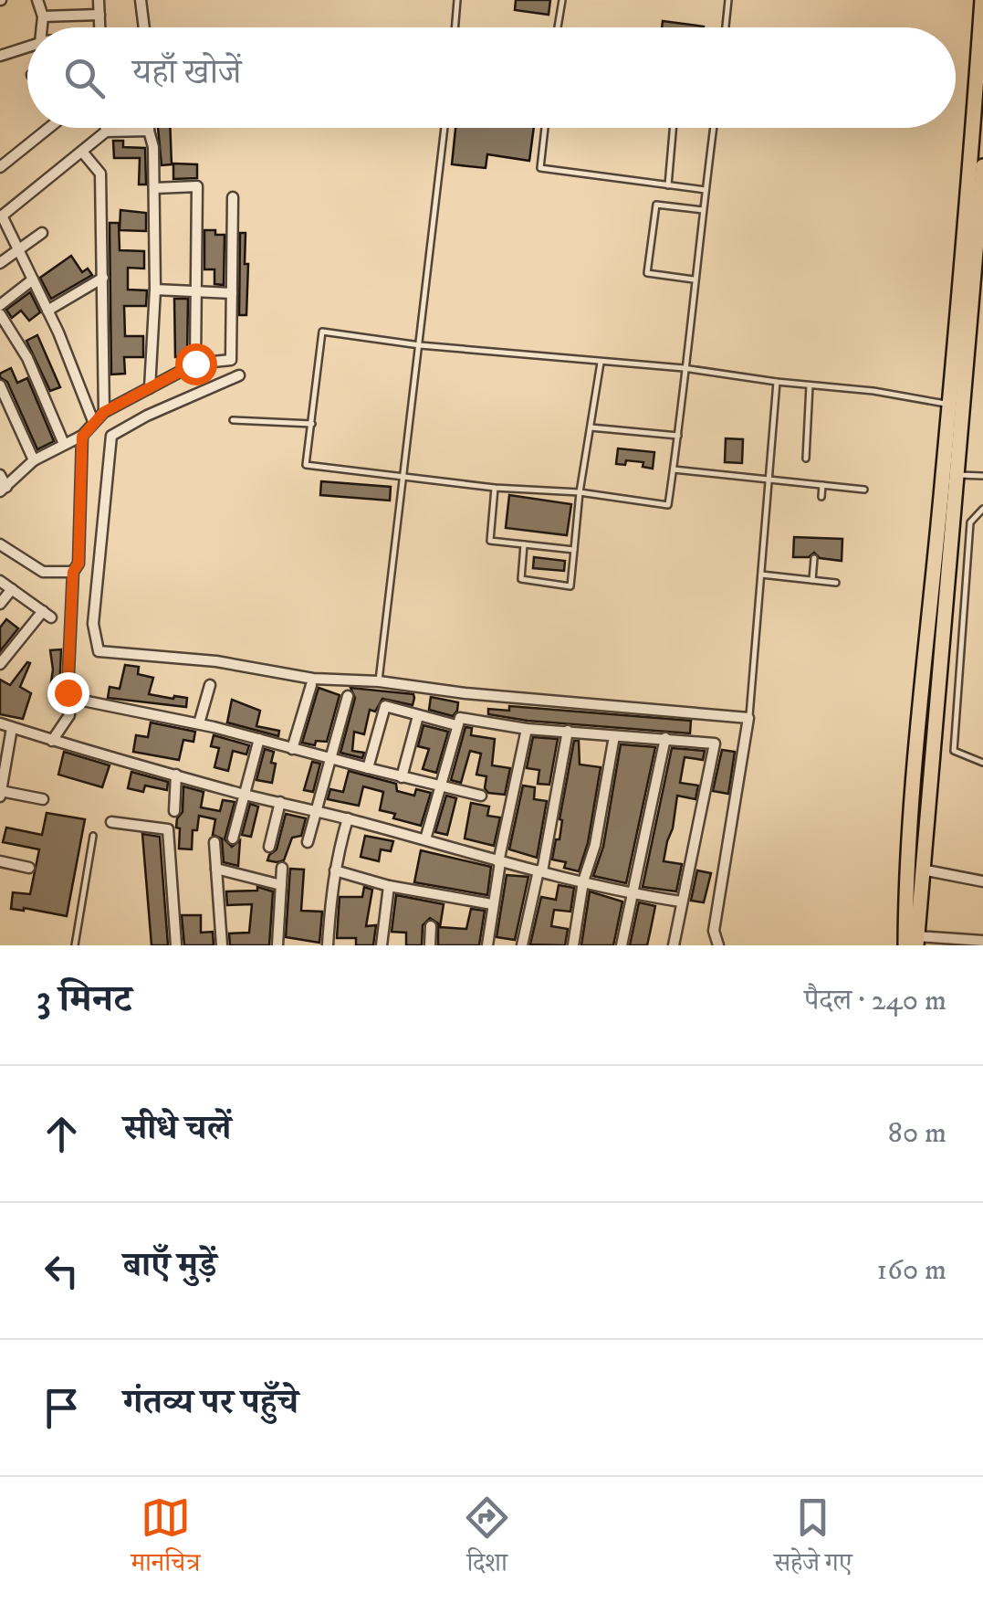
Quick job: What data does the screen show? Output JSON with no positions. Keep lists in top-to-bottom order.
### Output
{
  "page": {
    "search": "यहाँ खोजें",
    "heading": ["3 मिनट", "पैदल · 240 m"],
    "list": [
      ["सीधे चलें", "80 m"],
      ["बाएँ मुड़ें", "160 m"],
      "गंतव्य पर पहुँचे"
    ],
    "nav": ["मानचित्र", "दिशा", "सहेजे गए"]
  }
}
